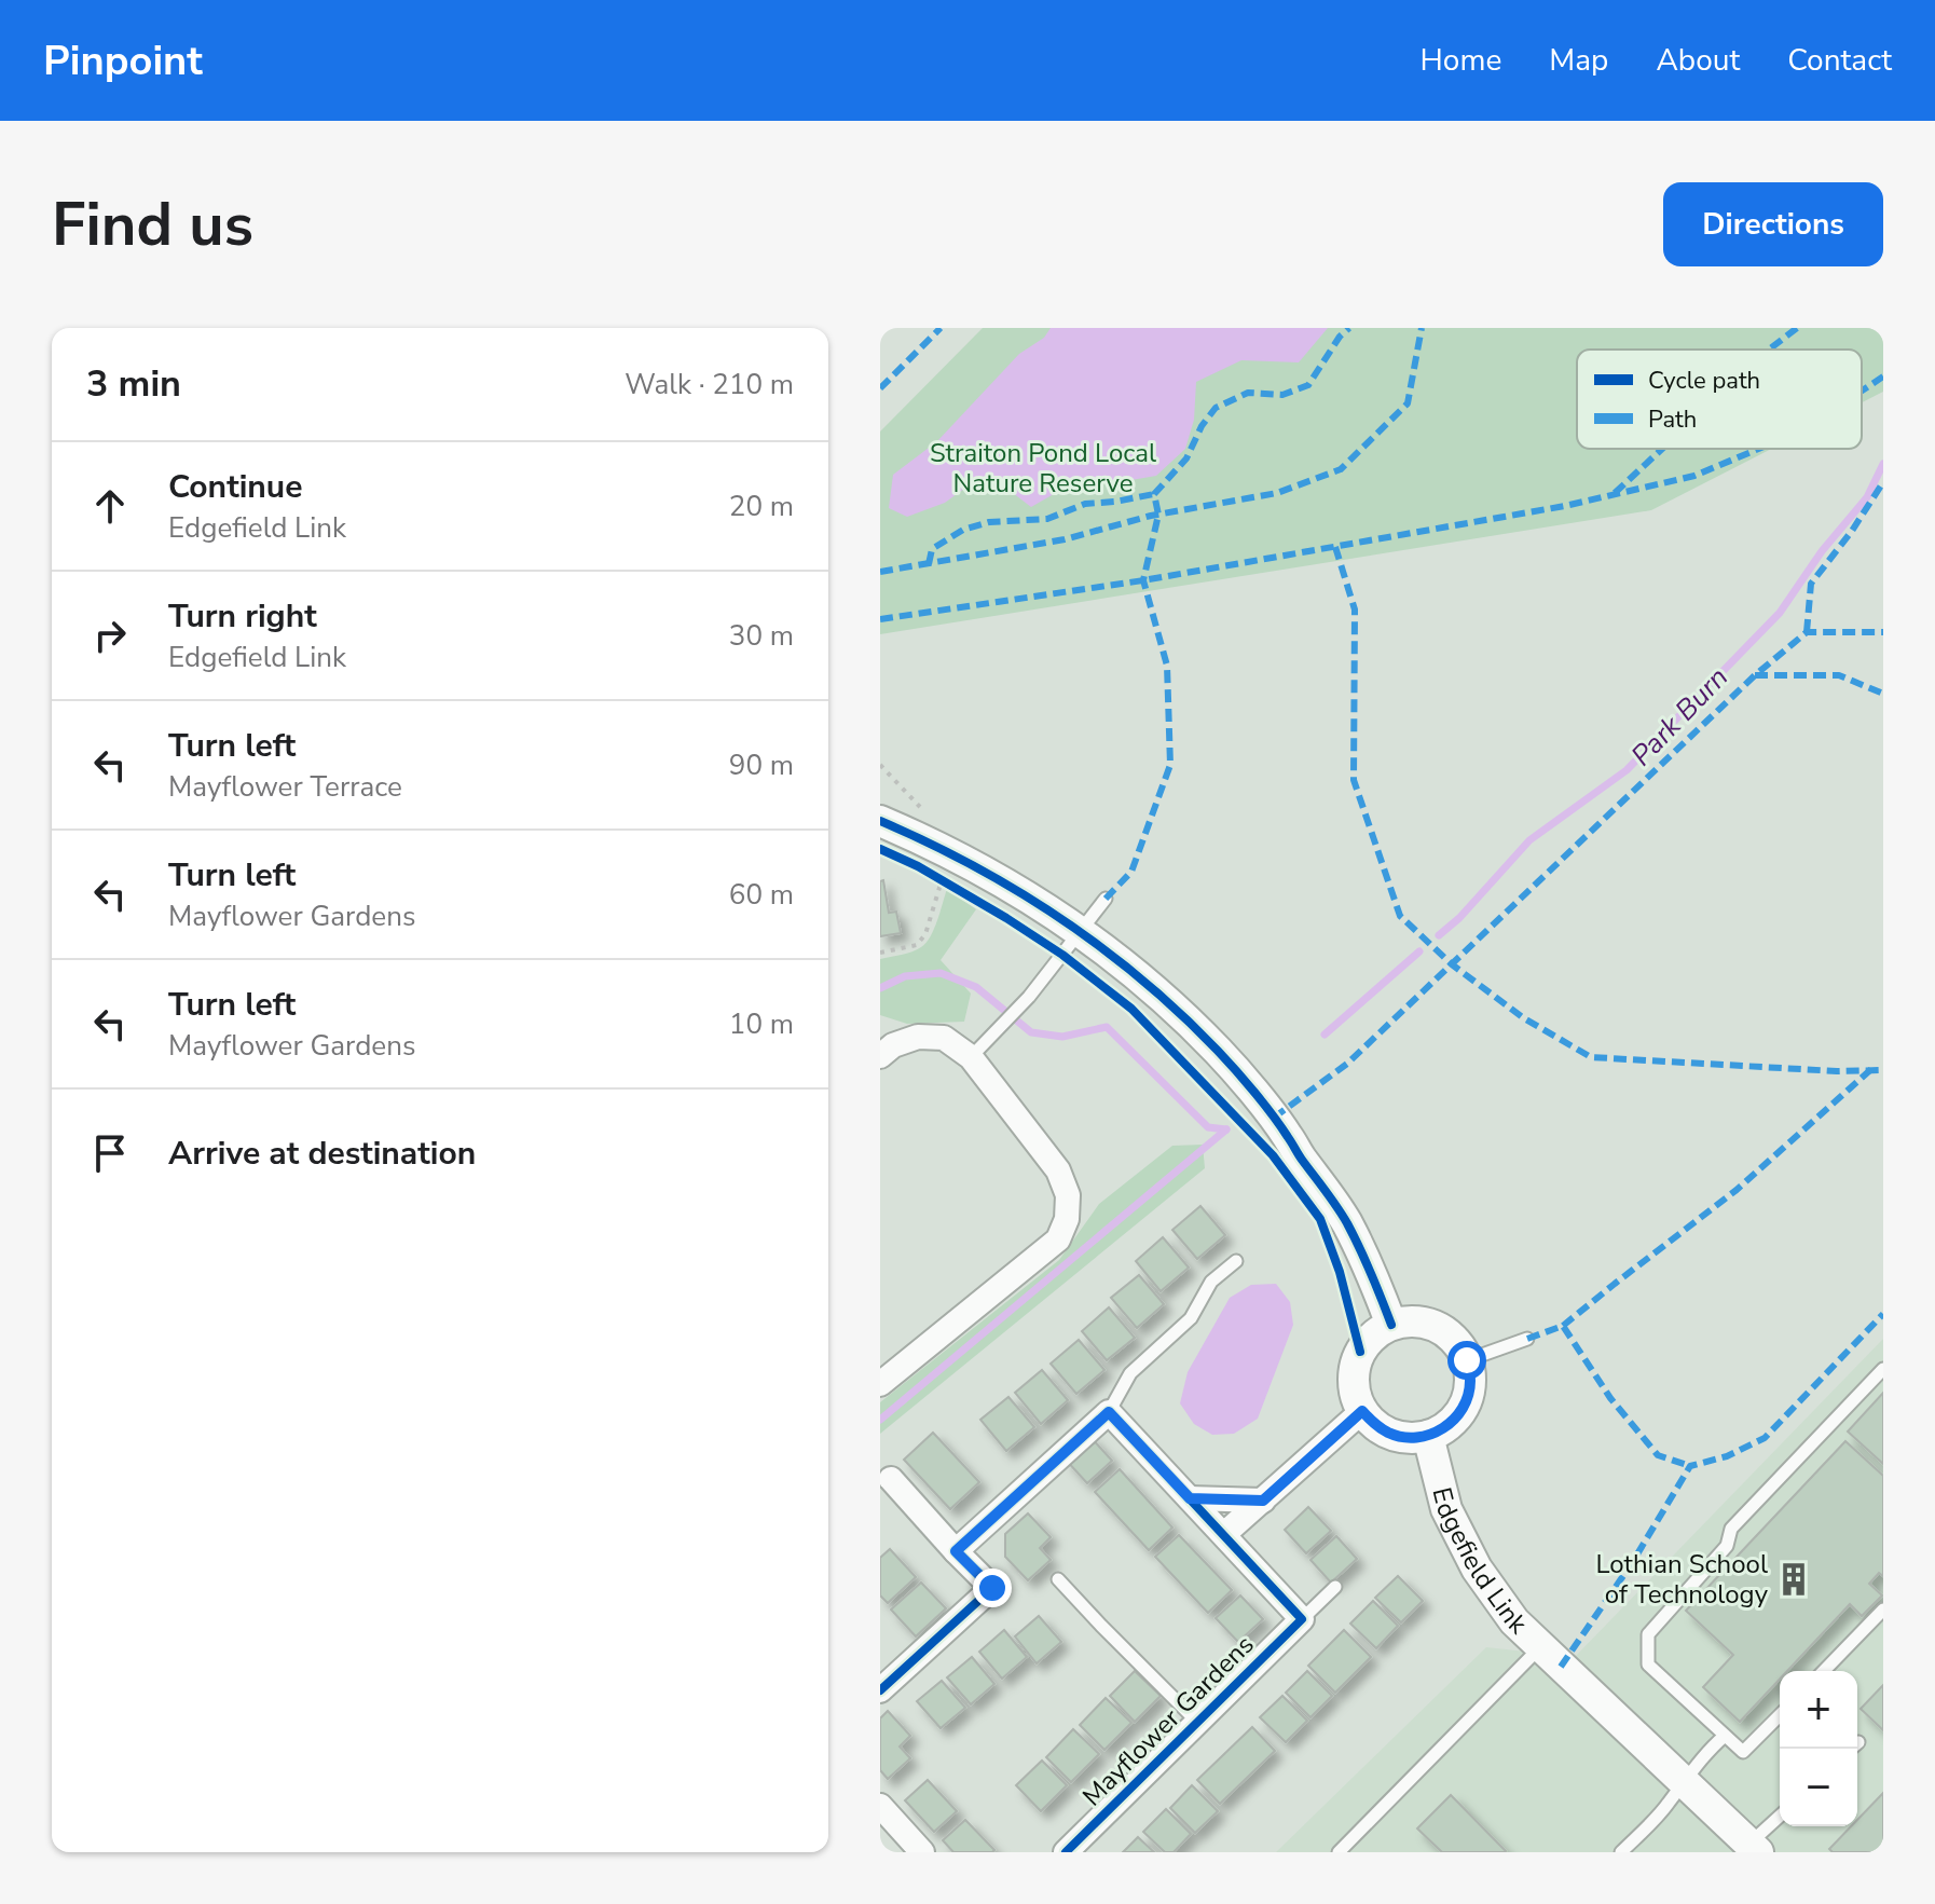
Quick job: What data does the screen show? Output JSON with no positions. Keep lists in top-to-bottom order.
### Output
{
  "streets": {
    "street": ["Edgefield Link", "Mayflower Gardens"]
  },
  "water": ["Park Burn"],
  "parks": ["Straiton Pond Local Nature Reserve"],
  "places": {
    "building": ["Lothian School of Technology"]
  },
  "legend": ["Cycle path", "Path"],
  "page": {
    "header": "Pinpoint",
    "nav": [
      "Home",
      "Map",
      "About",
      "Contact"
    ],
    "buttons": "Directions",
    "title": "Find us",
    "heading": ["3 min", "Walk · 210 m"],
    "list": [
      ["Continue", "Edgefield Link", "20 m"],
      ["Turn right", "Edgefield Link", "30 m"],
      ["Turn left", "Mayflower Terrace", "90 m"],
      ["Turn left", "Mayflower Gardens", "60 m"],
      ["Turn left", "Mayflower Gardens", "10 m"],
      "Arrive at destination"
    ],
    "map_buttons": ["+", "−"]
  }
}
